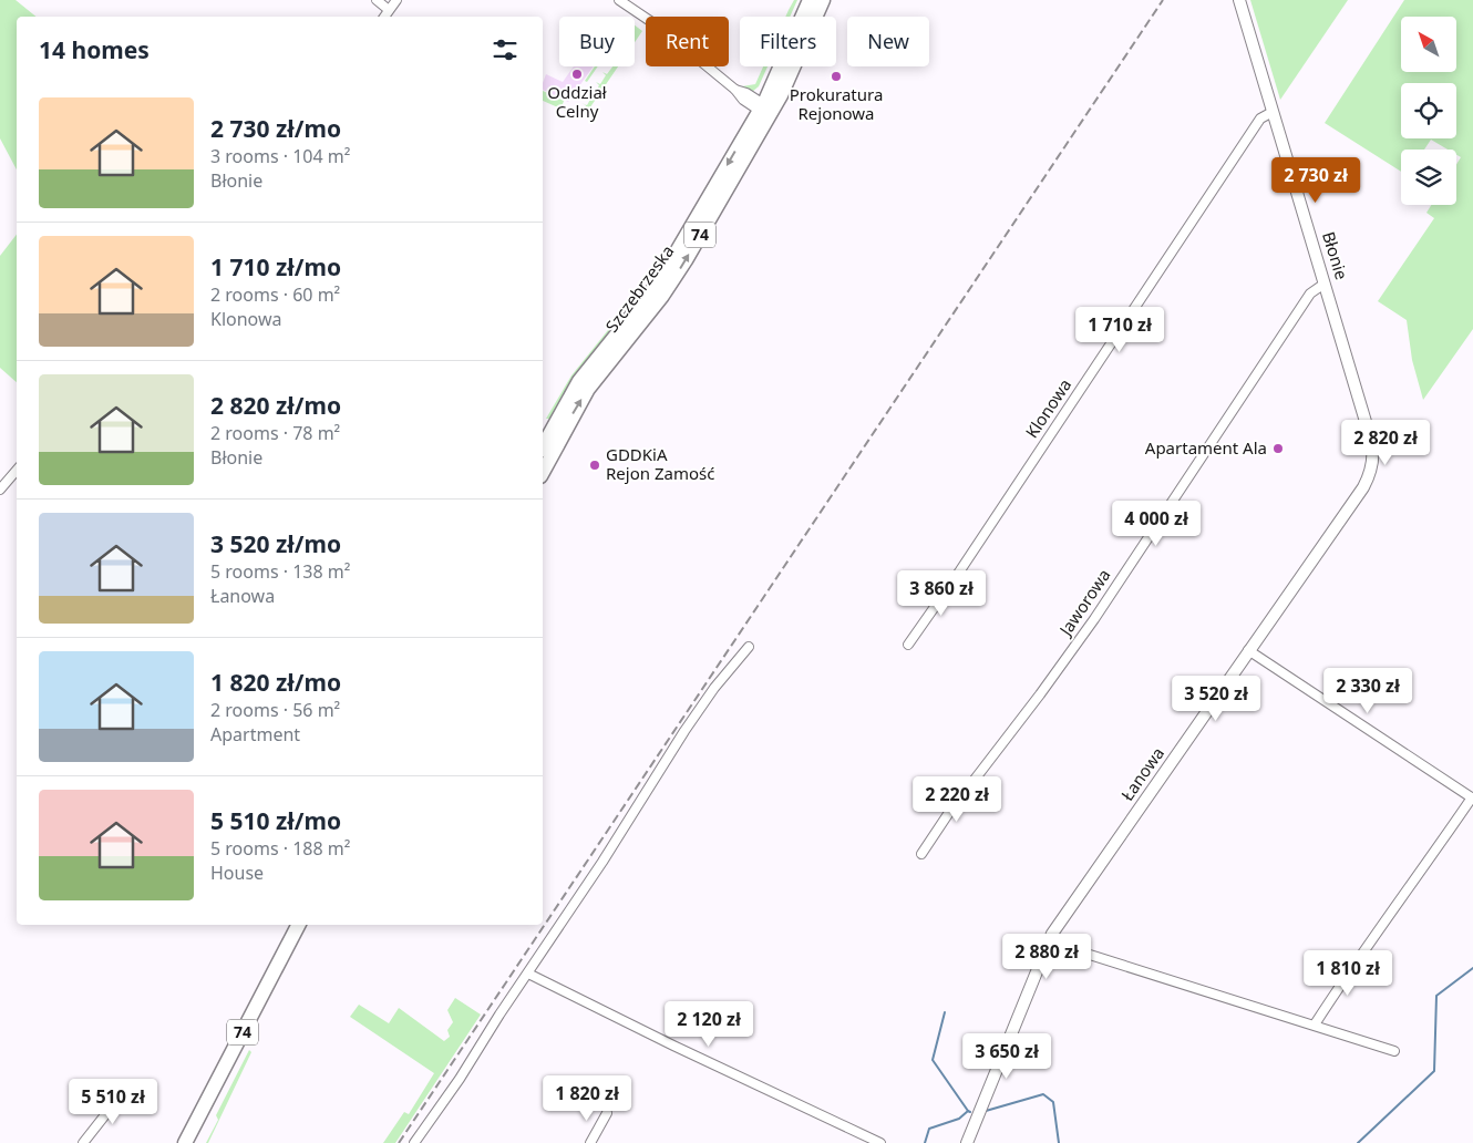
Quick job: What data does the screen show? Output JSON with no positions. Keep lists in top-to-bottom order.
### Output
{
  "streets": {
    "main road": ["74", "Szczebrzeska"],
    "street": [
      "Błonie",
      "Klonowa",
      "Jaworowa",
      "Łanowa"
    ]
  },
  "crossings": [
    ["Błonie", "Klonowa"],
    ["Błonie", "Jaworowa"],
    ["Błonie", "Łanowa"]
  ],
  "places": [
    "Oddział Celny",
    "Prokuratura Rejonowa",
    "Apartament Ala",
    "GDDKiA Rejon Zamość"
  ],
  "north": "top left",
  "page": {
    "chip": [
      "Buy",
      "Rent",
      "Filters",
      "New"
    ],
    "heading": "14 homes",
    "list": [
      {
        "name": "2 730 zł/mo",
        "note": "3 rooms · 104 m² · Błonie"
      },
      {
        "name": "1 710 zł/mo",
        "note": "2 rooms · 60 m² · Klonowa"
      },
      {
        "name": "2 820 zł/mo",
        "note": "2 rooms · 78 m² · Błonie"
      },
      {
        "name": "3 520 zł/mo",
        "note": "5 rooms · 138 m² · Łanowa"
      },
      {
        "name": "1 820 zł/mo",
        "note": "2 rooms · 56 m² · Apartment"
      },
      {
        "name": "5 510 zł/mo",
        "note": "5 rooms · 188 m² · House"
      }
    ],
    "price": [
      "2 730 zł",
      "1 710 zł",
      "2 820 zł",
      "4 000 zł",
      "3 860 zł",
      "2 330 zł",
      "3 520 zł",
      "2 220 zł",
      "2 880 zł",
      "1 810 zł",
      "2 120 zł",
      "3 650 zł",
      "1 820 zł",
      "5 510 zł"
    ]
  }
}
